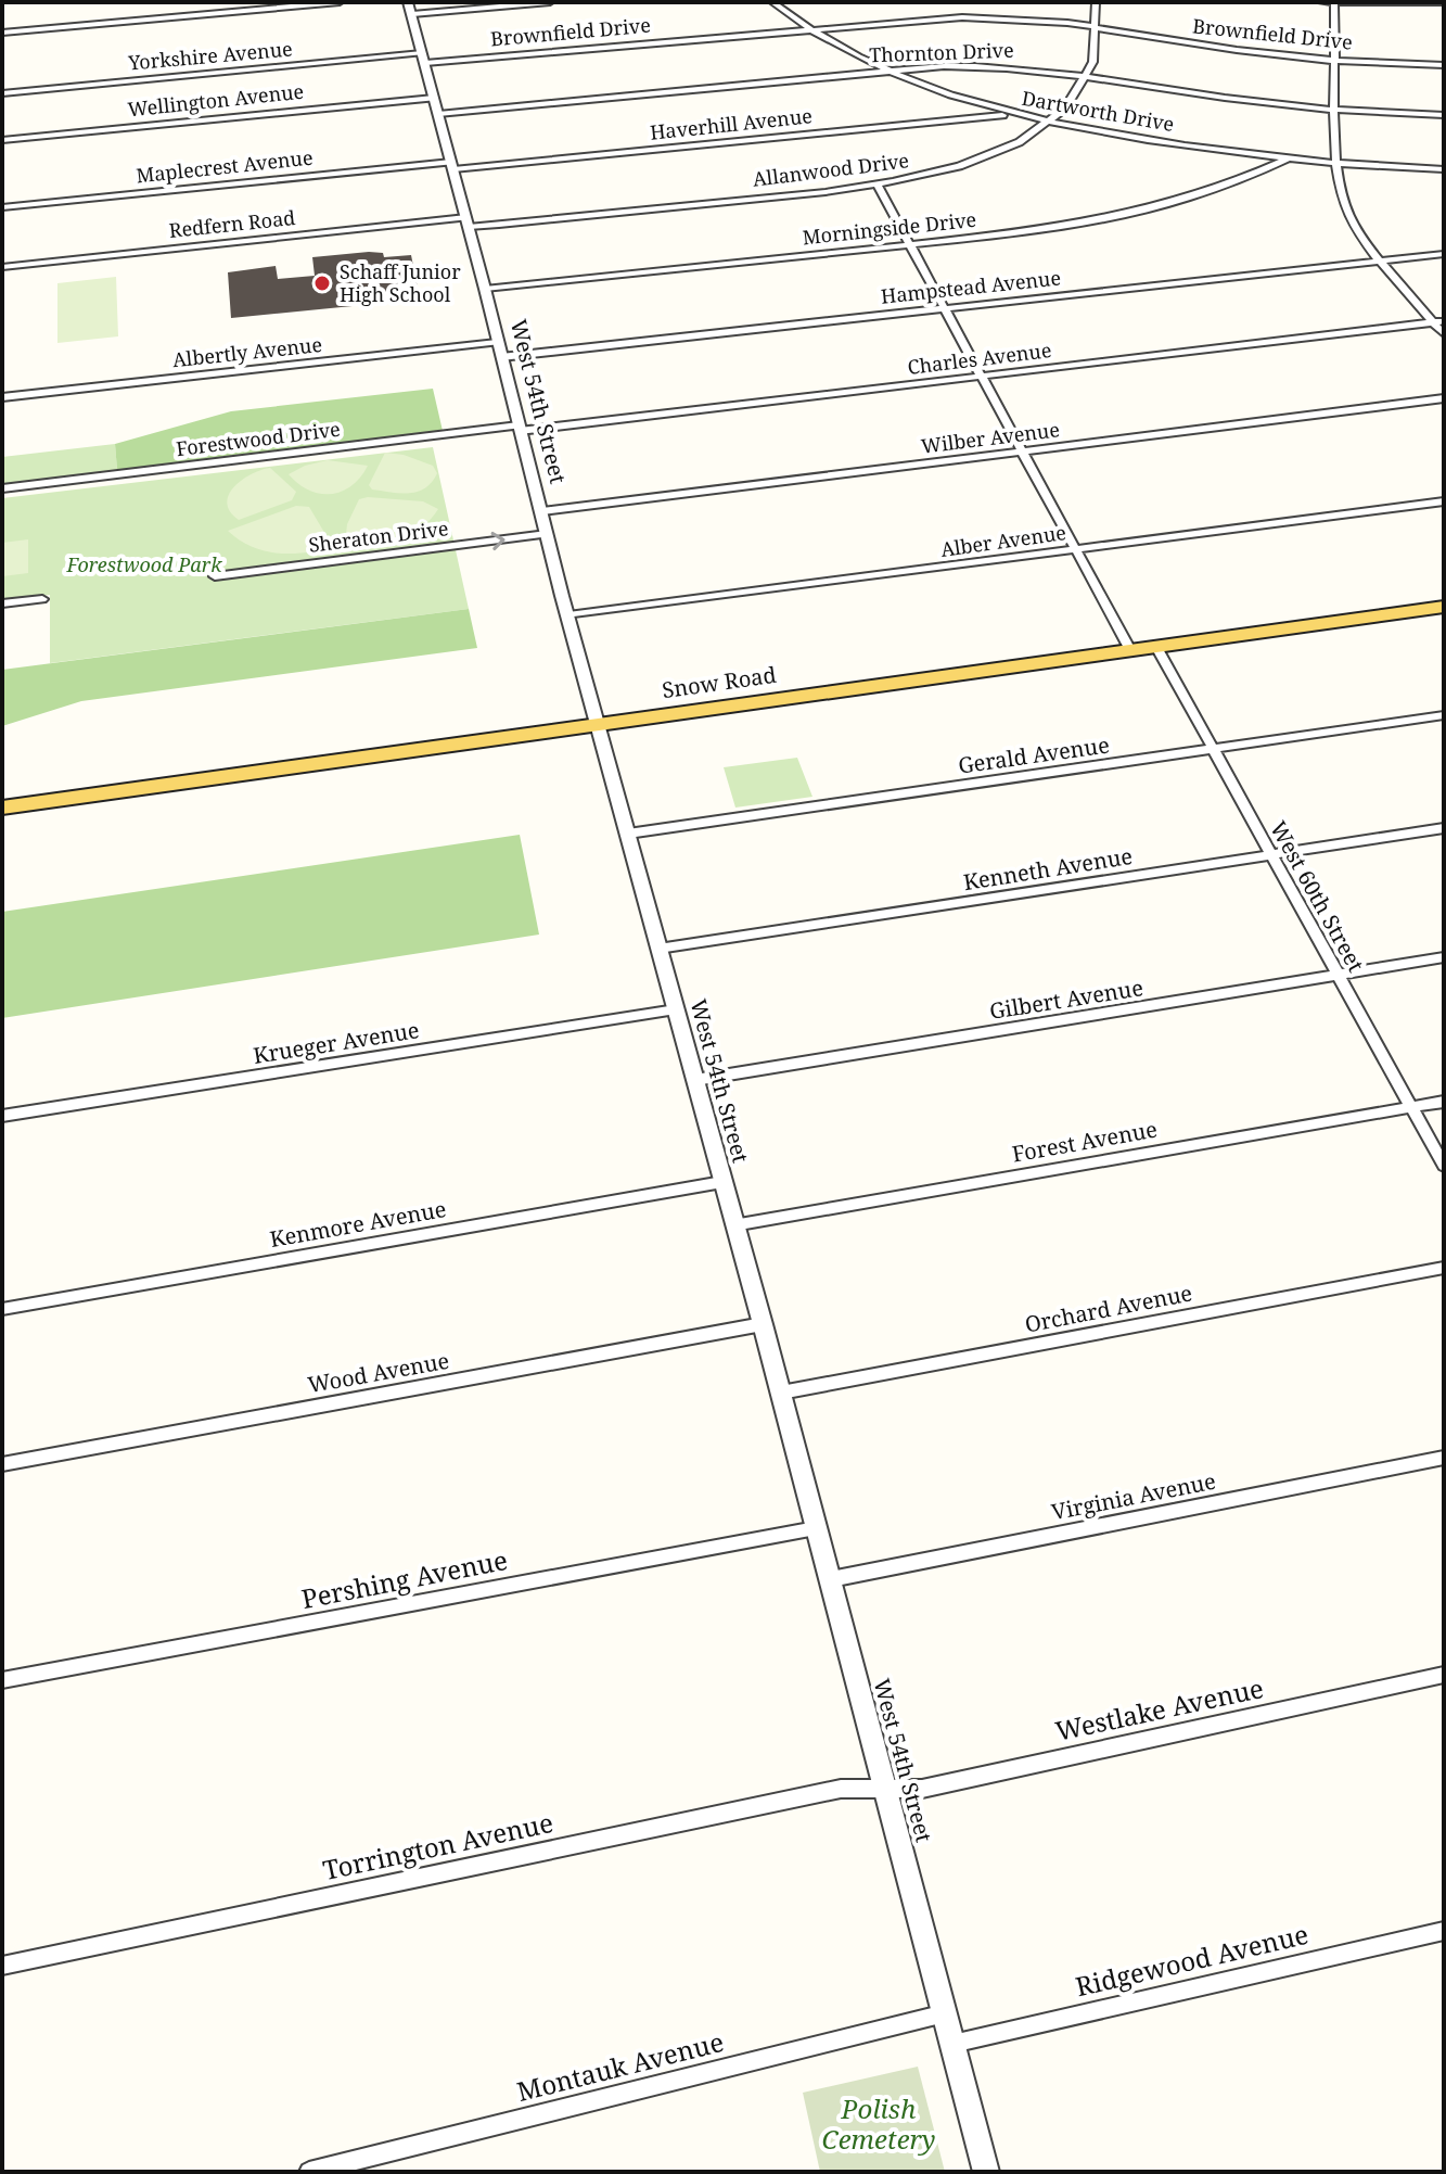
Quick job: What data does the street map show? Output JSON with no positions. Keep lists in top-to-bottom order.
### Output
{
  "streets": {
    "main road": ["Snow Road"],
    "street": [
      "Brownfield Drive",
      "Thornton Drive",
      "Yorkshire Avenue",
      "Wellington Avenue",
      "Dartworth Drive",
      "Haverhill Avenue",
      "Maplecrest Avenue",
      "Allanwood Drive",
      "Redfern Road",
      "Morningside Drive",
      "Hampstead Avenue",
      "Albertly Avenue",
      "Charles Avenue",
      "West 54th Street",
      "Wilber Avenue",
      "Forestwood Drive",
      "Sheraton Drive",
      "Alber Avenue",
      "Gerald Avenue",
      "Kenneth Avenue",
      "West 60th Street",
      "Gilbert Avenue",
      "Krueger Avenue",
      "Forest Avenue",
      "Kenmore Avenue",
      "Orchard Avenue",
      "Wood Avenue",
      "Virginia Avenue",
      "Pershing Avenue",
      "Westlake Avenue",
      "Torrington Avenue",
      "Ridgewood Avenue",
      "Montauk Avenue"
    ]
  },
  "crossings": [
    ["Brownfield Drive", "Yorkshire Avenue"],
    ["Brownfield Drive", "Dartworth Drive"],
    ["Brownfield Drive", "Allanwood Drive"],
    ["Brownfield Drive", "West 54th Street"],
    ["Thornton Drive", "Dartworth Drive"],
    ["Thornton Drive", "Allanwood Drive"],
    ["Thornton Drive", "West 54th Street"],
    ["Yorkshire Avenue", "West 54th Street"],
    ["Wellington Avenue", "West 54th Street"],
    ["Dartworth Drive", "Haverhill Avenue"],
    ["Dartworth Drive", "Allanwood Drive"],
    ["Dartworth Drive", "Morningside Drive"],
    ["Haverhill Avenue", "Maplecrest Avenue"],
    ["Haverhill Avenue", "West 54th Street"],
    ["Maplecrest Avenue", "West 54th Street"],
    ["Allanwood Drive", "Redfern Road"],
    ["Allanwood Drive", "West 54th Street"],
    ["Redfern Road", "West 54th Street"],
    ["Morningside Drive", "West 54th Street"],
    ["Hampstead Avenue", "Albertly Avenue"],
    ["Hampstead Avenue", "West 54th Street"],
    ["Albertly Avenue", "West 54th Street"],
    ["Charles Avenue", "West 54th Street"],
    ["Charles Avenue", "Forestwood Drive"],
    ["West 54th Street", "Wilber Avenue"],
    ["West 54th Street", "Forestwood Drive"],
    ["West 54th Street", "Sheraton Drive"],
    ["West 54th Street", "Alber Avenue"],
    ["West 54th Street", "Snow Road"],
    ["West 54th Street", "Gerald Avenue"],
    ["West 54th Street", "Kenneth Avenue"],
    ["West 54th Street", "Gilbert Avenue"],
    ["West 54th Street", "Krueger Avenue"],
    ["West 54th Street", "Forest Avenue"],
    ["West 54th Street", "Kenmore Avenue"],
    ["West 54th Street", "Orchard Avenue"],
    ["West 54th Street", "Wood Avenue"],
    ["West 54th Street", "Virginia Avenue"],
    ["West 54th Street", "Pershing Avenue"],
    ["West 54th Street", "Westlake Avenue"],
    ["West 54th Street", "Torrington Avenue"],
    ["West 54th Street", "Ridgewood Avenue"],
    ["West 54th Street", "Montauk Avenue"],
    ["Snow Road", "West 60th Street"],
    ["Gerald Avenue", "West 60th Street"],
    ["Kenneth Avenue", "West 60th Street"],
    ["West 60th Street", "Gilbert Avenue"],
    ["West 60th Street", "Forest Avenue"],
    ["Westlake Avenue", "Torrington Avenue"]
  ],
  "one_way": ["Sheraton Drive"],
  "parks": ["Forestwood Park", "Polish Cemetery"],
  "places": ["Schaff Junior High School"]
}
